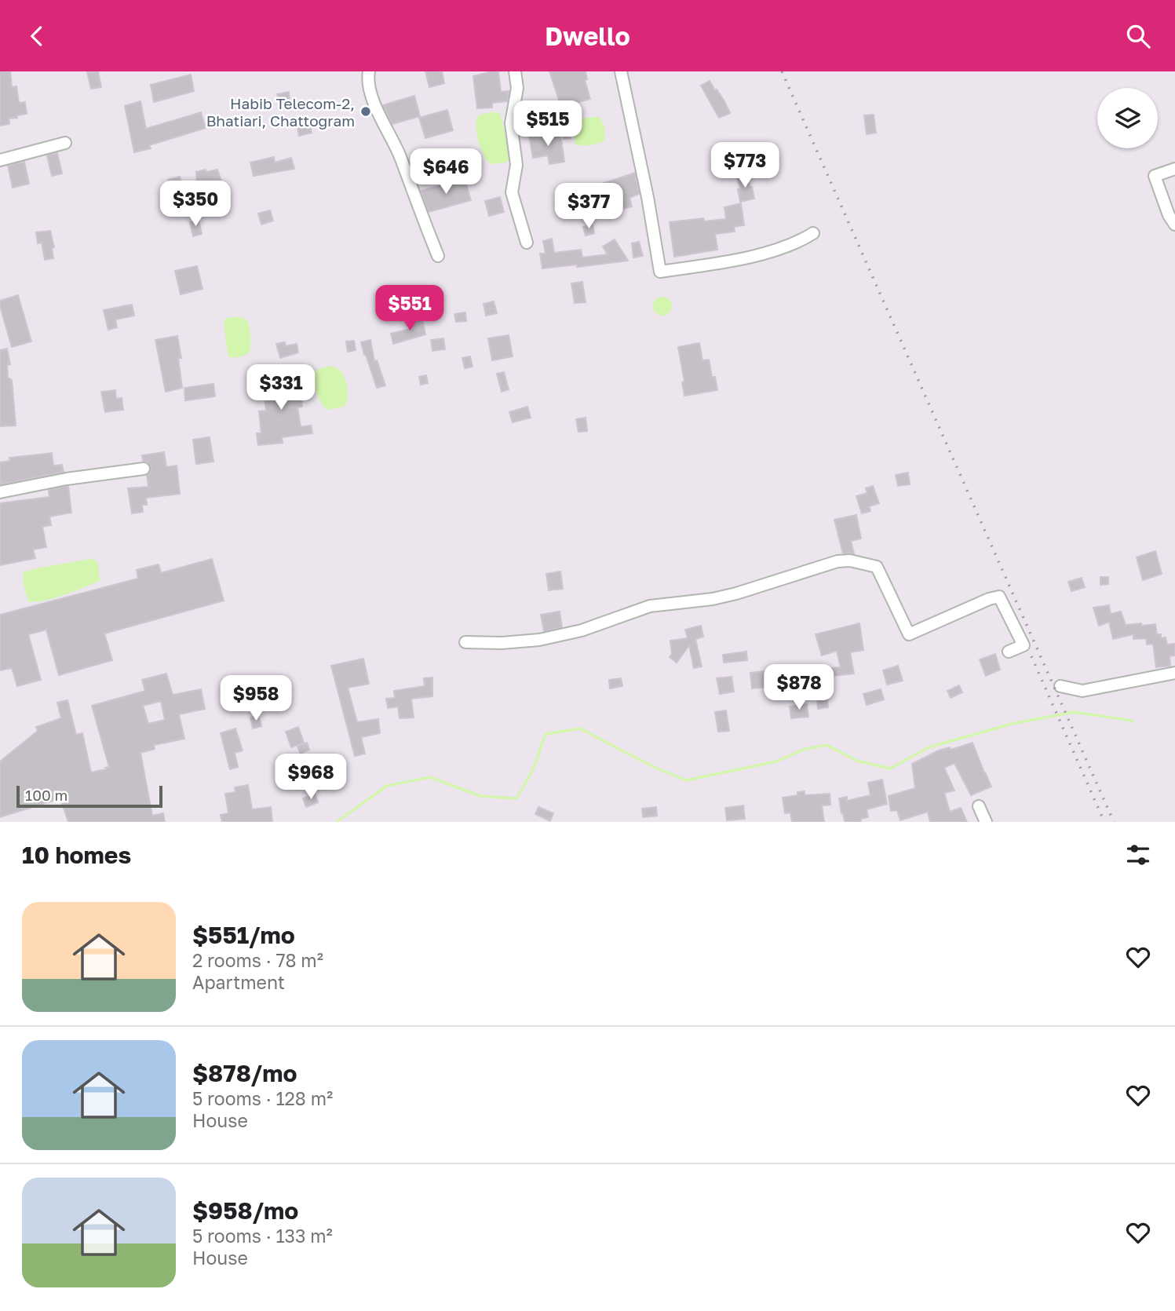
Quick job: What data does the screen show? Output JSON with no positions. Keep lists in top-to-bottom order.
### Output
{
  "places": ["Habib Telecom-2, Bhatiari, Chattogram"],
  "scale_bar": "100 m",
  "page": {
    "header": "Dwello",
    "price": [
      "$515",
      "$773",
      "$646",
      "$350",
      "$377",
      "$551",
      "$331",
      "$878",
      "$958",
      "$968"
    ],
    "scale": "100 m",
    "heading": "10 homes",
    "list": [
      {
        "name": "$551/mo",
        "note": "2 rooms · 78 m² · Apartment"
      },
      {
        "name": "$878/mo",
        "note": "5 rooms · 128 m² · House"
      },
      {
        "name": "$958/mo",
        "note": "5 rooms · 133 m² · House"
      }
    ]
  }
}
